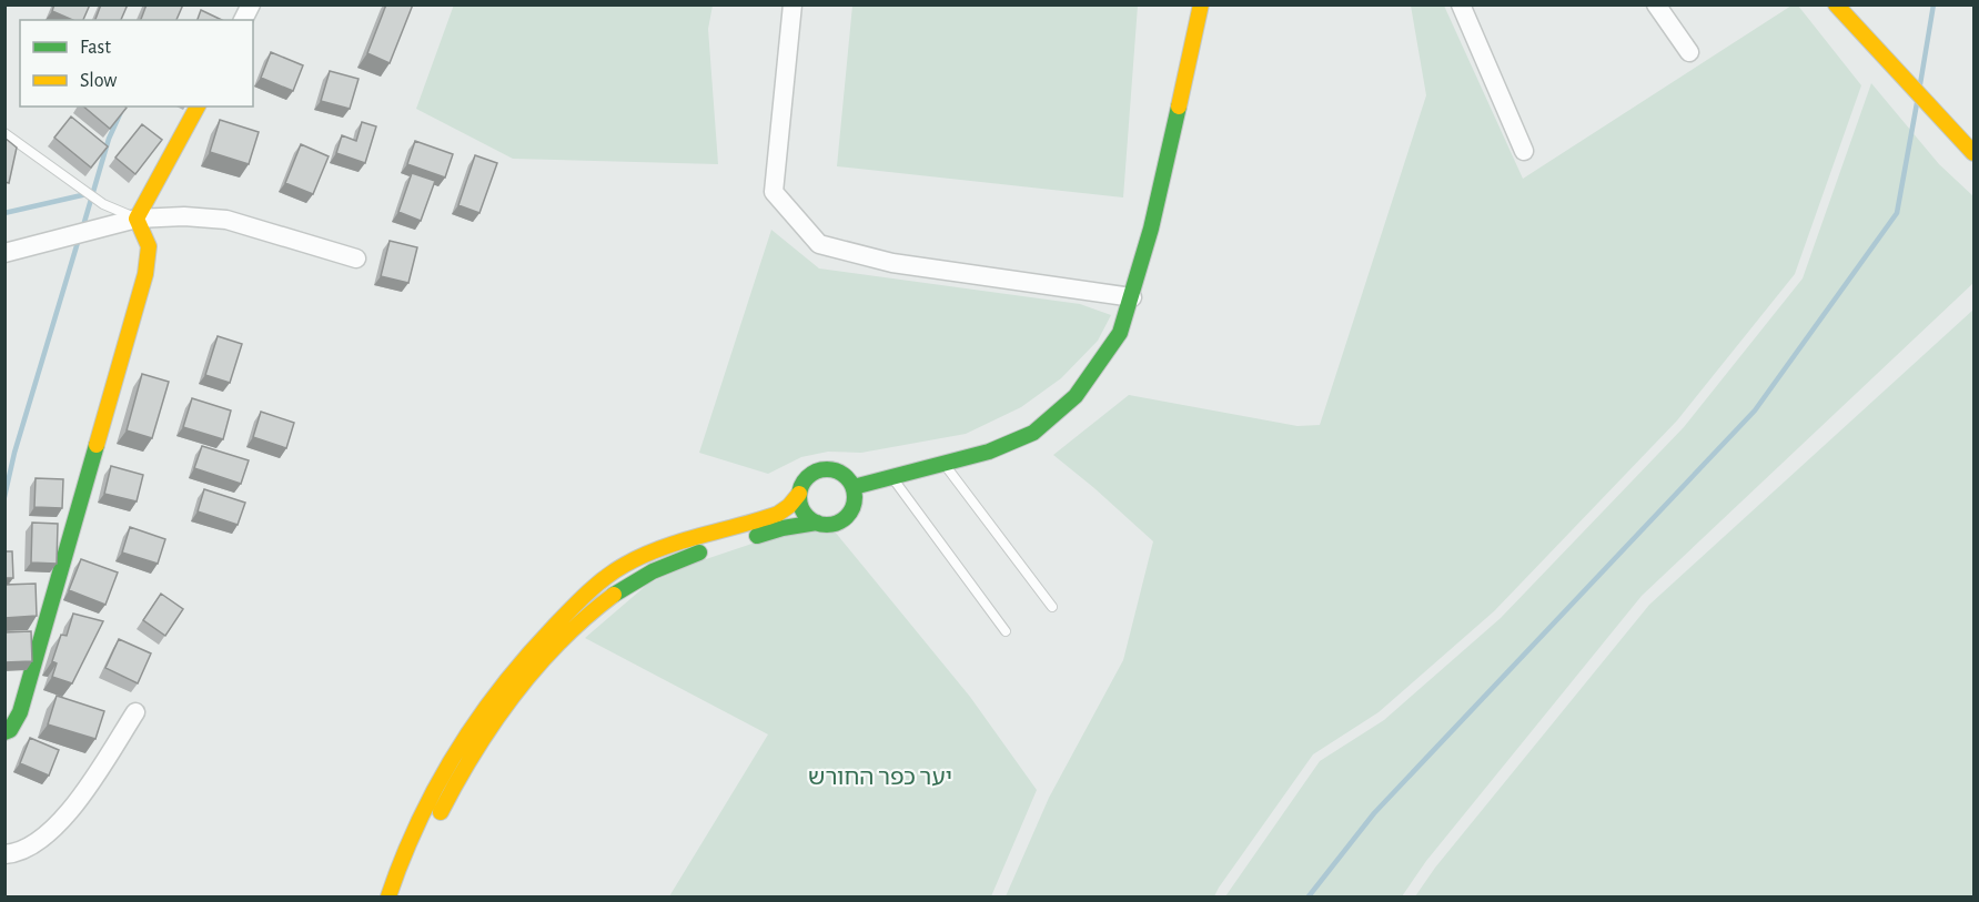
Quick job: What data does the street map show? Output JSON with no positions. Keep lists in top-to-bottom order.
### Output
{
  "parks": ["יער כפר החורש"],
  "legend": ["Fast", "Slow"]
}
